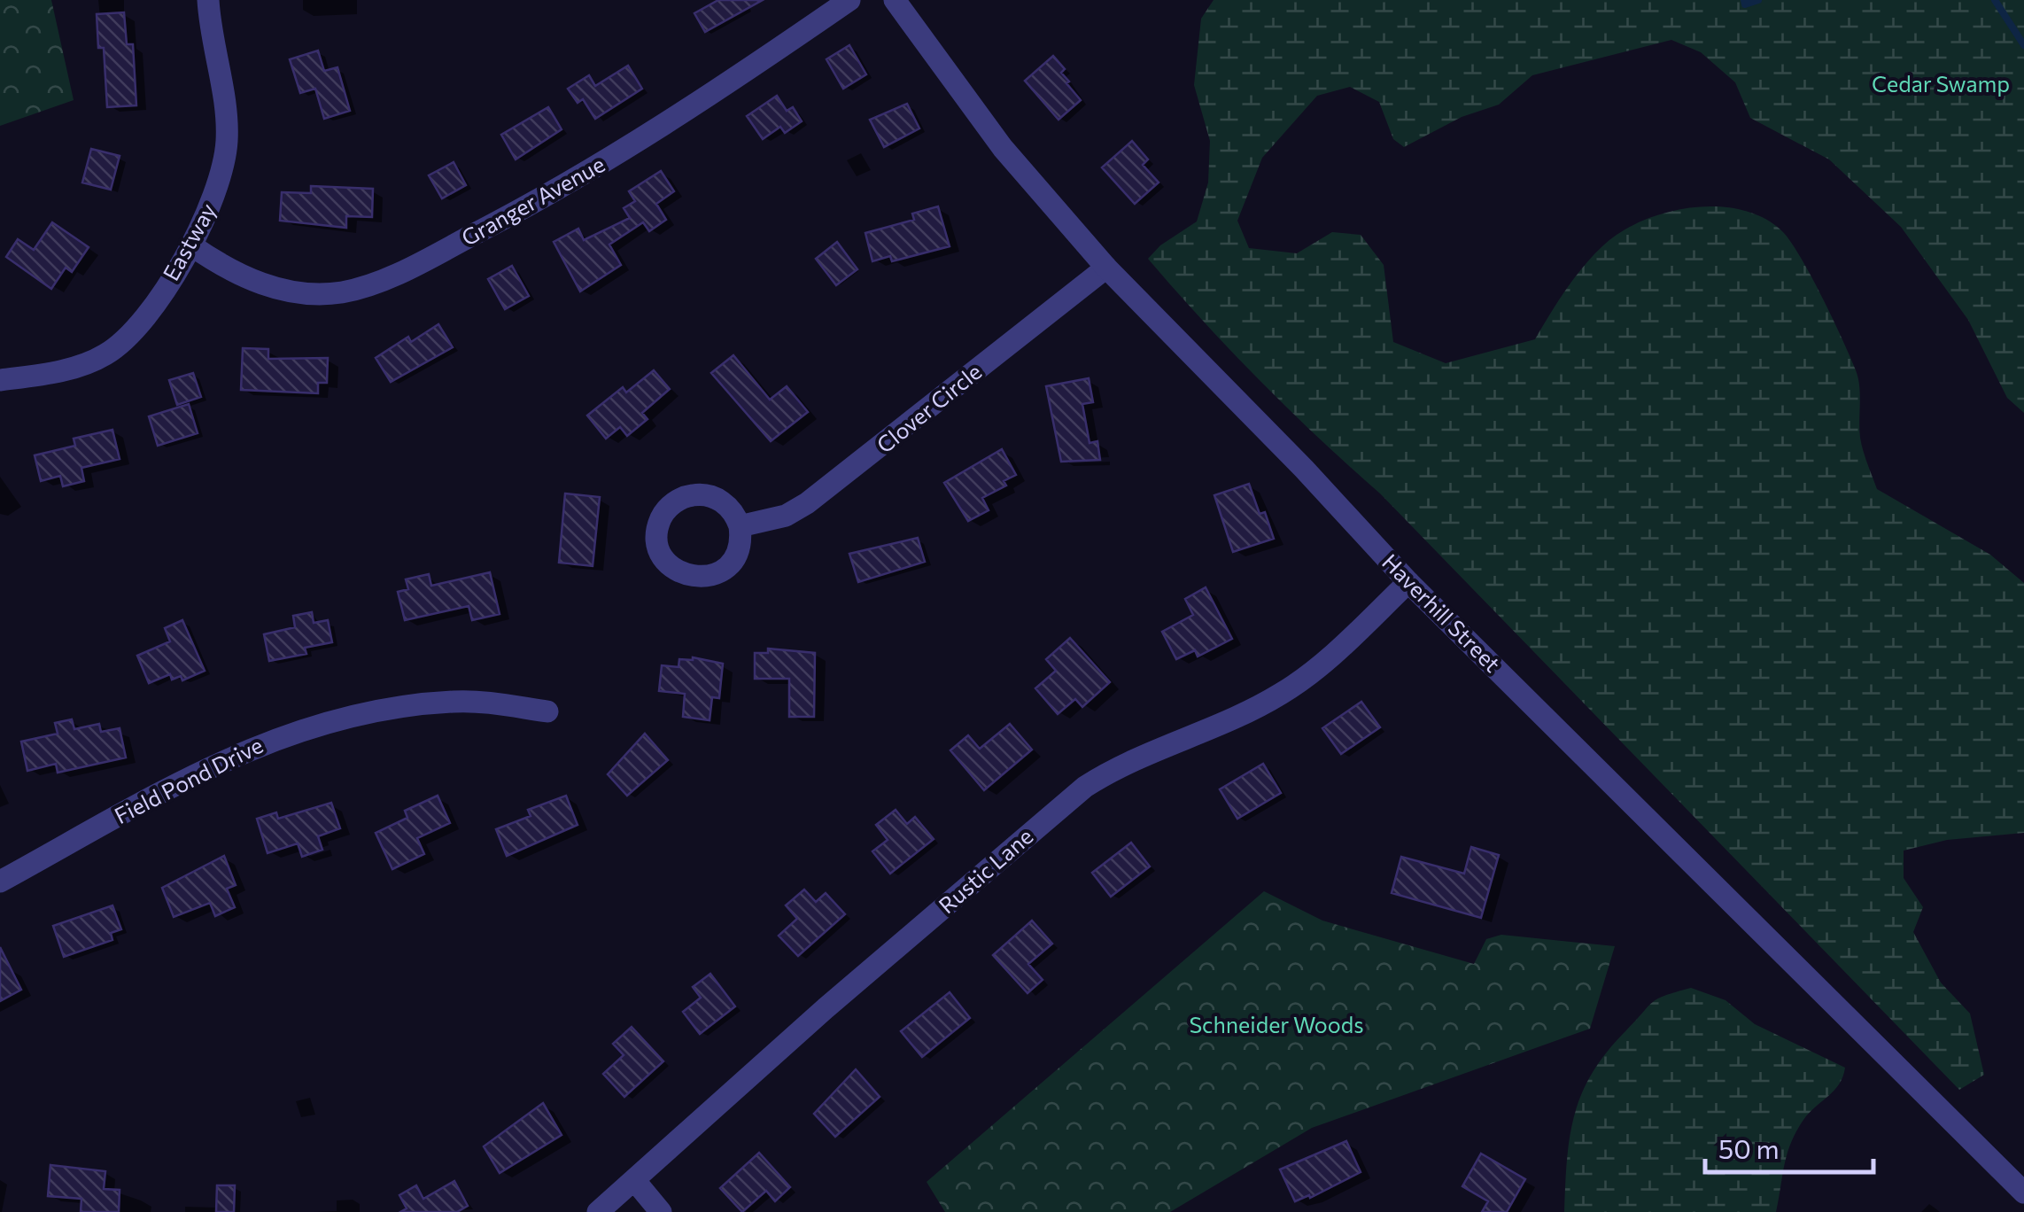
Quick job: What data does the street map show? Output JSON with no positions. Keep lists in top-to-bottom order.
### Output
{
  "streets": {
    "street": [
      "Granger Avenue",
      "Eastway",
      "Clover Circle",
      "Haverhill Street",
      "Field Pond Drive",
      "Rustic Lane"
    ]
  },
  "crossings": [
    ["Granger Avenue", "Eastway"],
    ["Clover Circle", "Haverhill Street"],
    ["Haverhill Street", "Rustic Lane"]
  ],
  "parks": ["Cedar Swamp", "Schneider Woods"],
  "scale_bar": "50 m"
}
